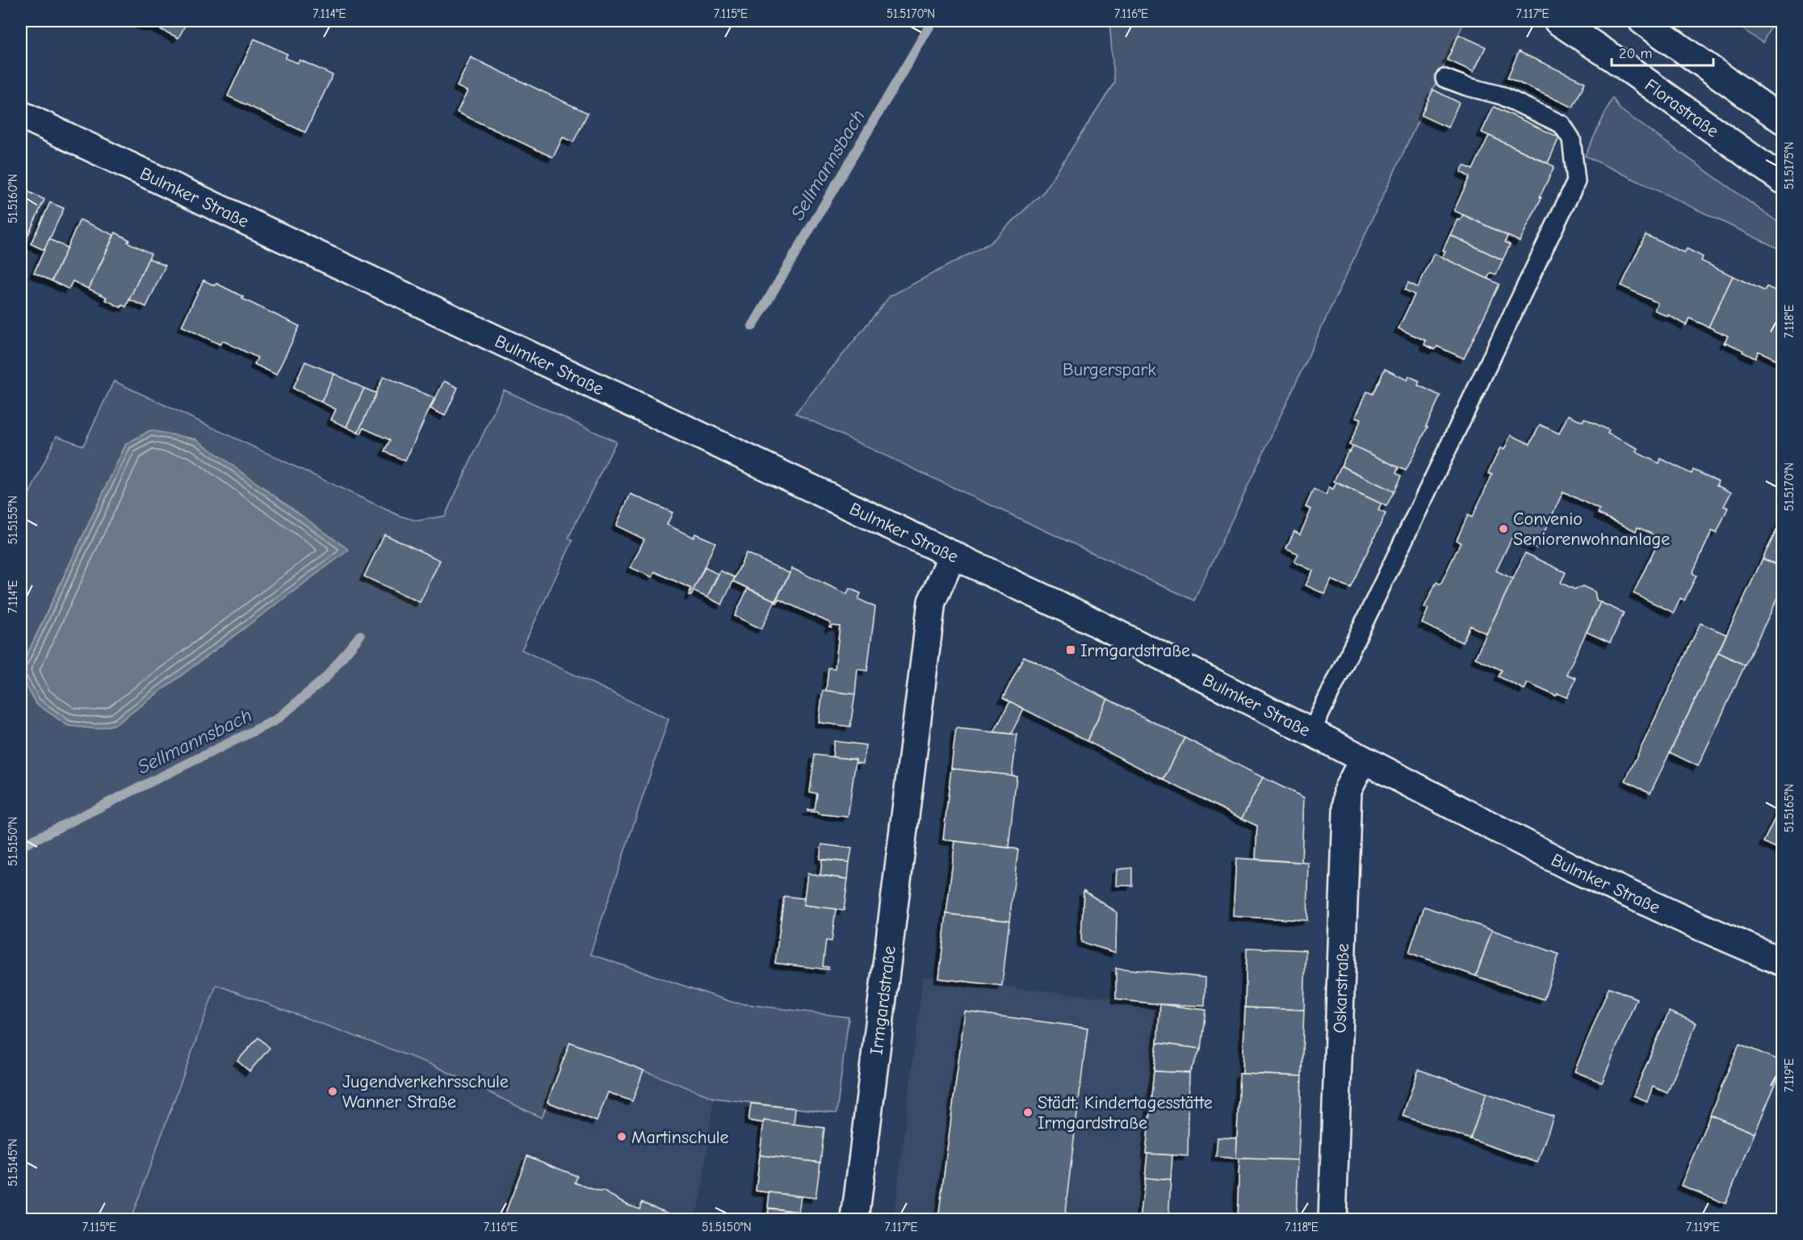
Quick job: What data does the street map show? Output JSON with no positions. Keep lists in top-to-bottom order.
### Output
{
  "streets": {
    "street": [
      "Florastraße",
      "Bulmker Straße",
      "Oskarstraße",
      "Irmgardstraße"
    ]
  },
  "crossings": [
    ["Bulmker Straße", "Oskarstraße"],
    ["Bulmker Straße", "Irmgardstraße"]
  ],
  "water": ["Sellmannsbach"],
  "parks": ["Burgerspark"],
  "places": {
    "other": [
      "Convenio Seniorenwohnanlage",
      "Jugendverkehrsschule Wanner Straße",
      "Städt. Kindertagesstätte Irmgardstraße",
      "Martinschule"
    ],
    "transit": ["Irmgardstraße"]
  },
  "scale_bar": "20 m",
  "coordinates": [
    "7.114°E",
    "7.115°E",
    "51.5170°N",
    "7.116°E",
    "7.117°E",
    "51.5175°N",
    "51.5160°N",
    "7.118°E",
    "51.5155°N",
    "51.5165°N",
    "51.5150°N",
    "7.119°E",
    "51.5145°N"
  ]
}
